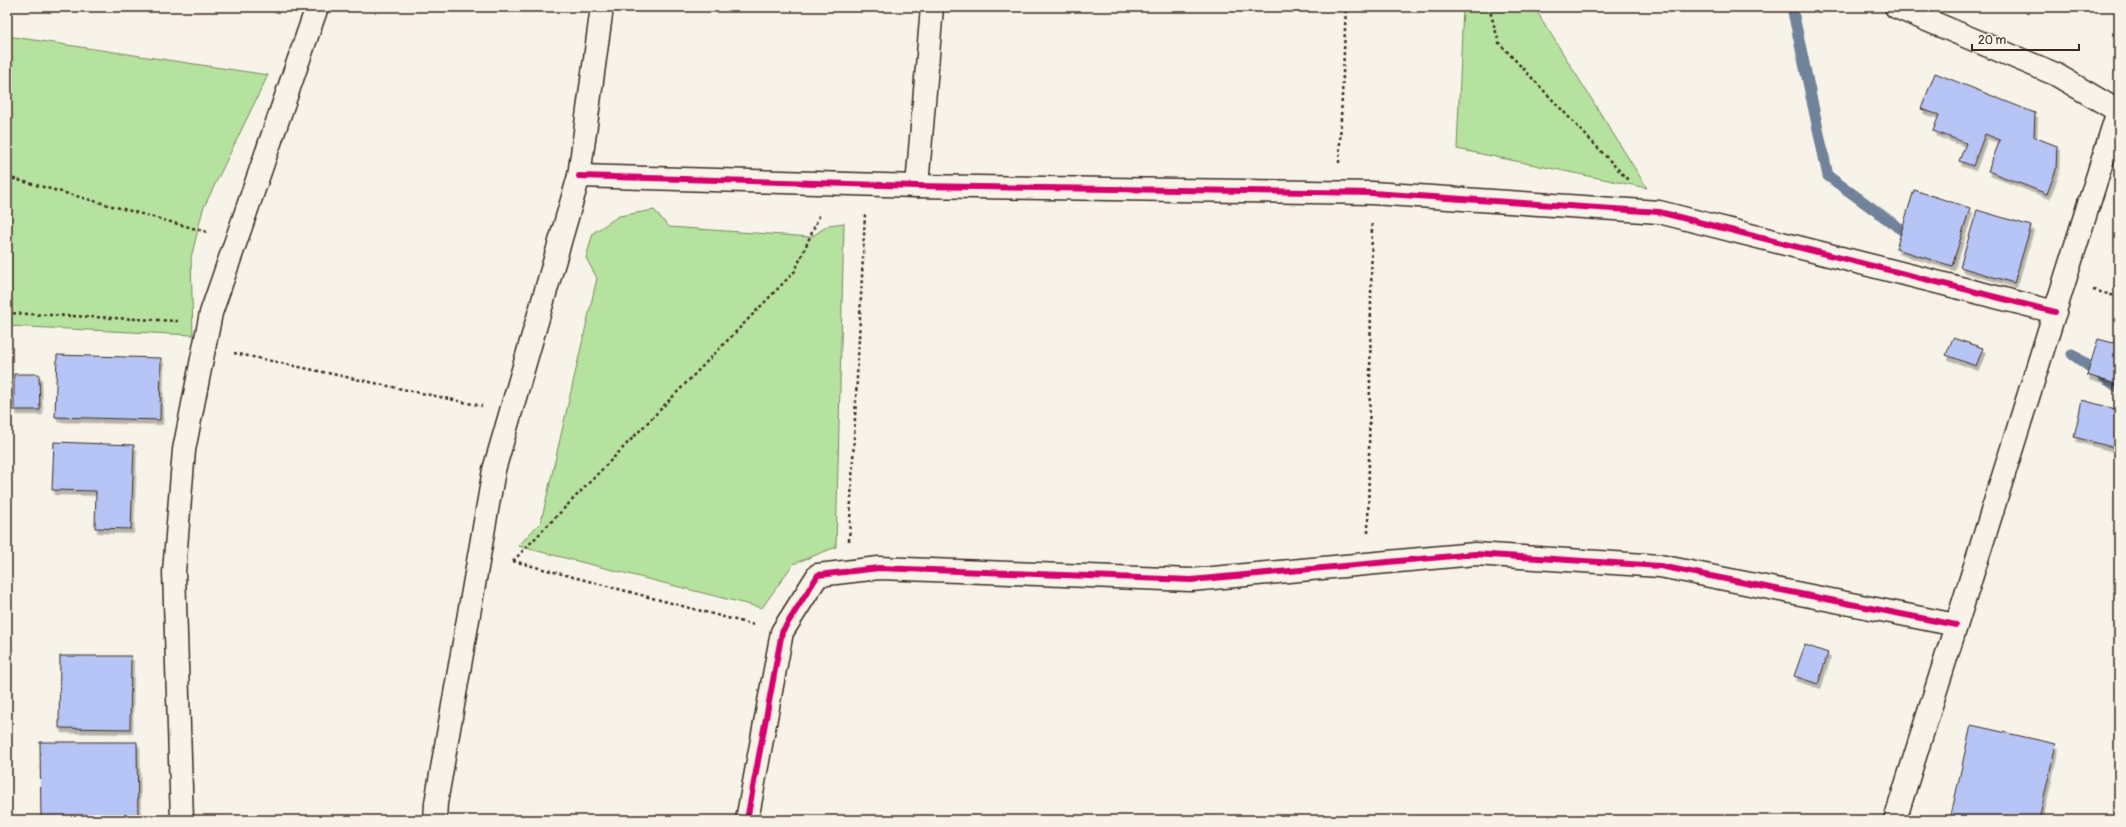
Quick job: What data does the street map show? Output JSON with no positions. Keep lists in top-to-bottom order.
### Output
{
  "scale_bar": "20 m"
}
